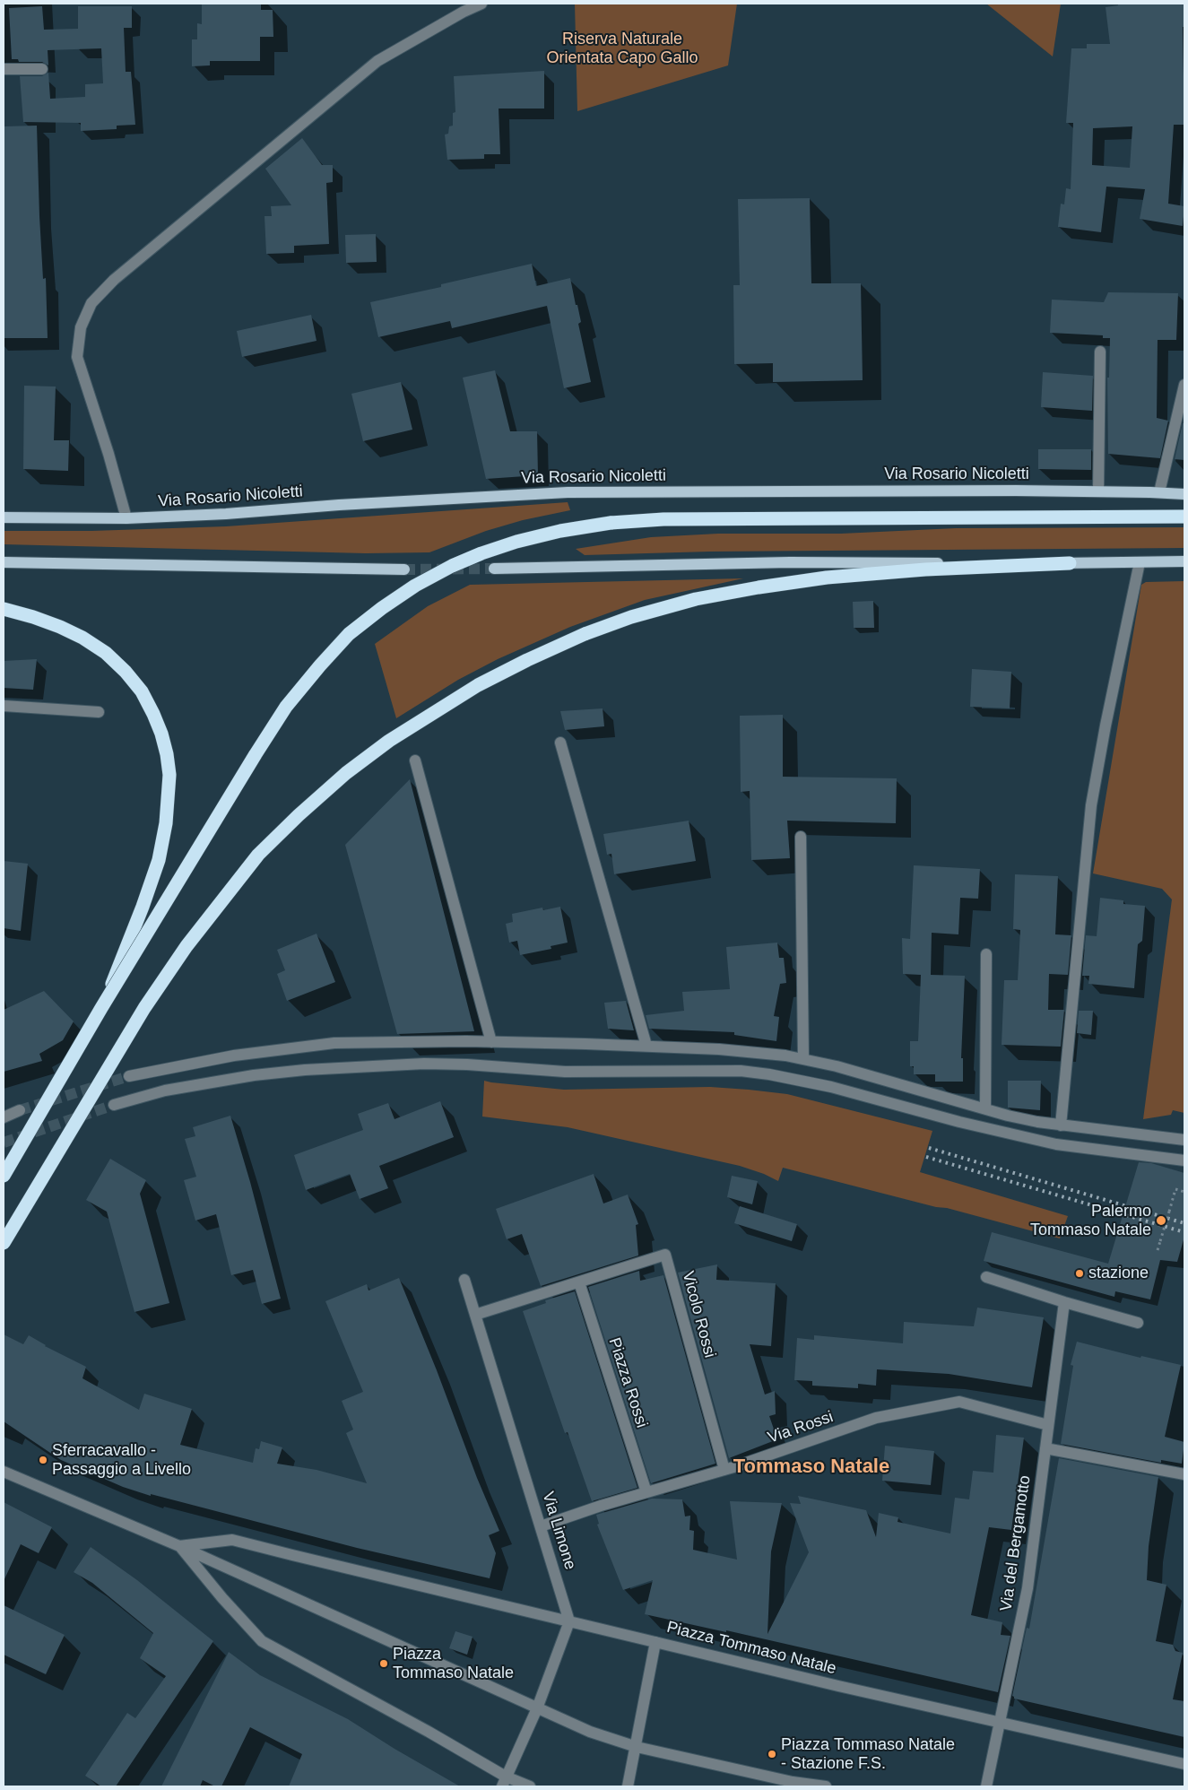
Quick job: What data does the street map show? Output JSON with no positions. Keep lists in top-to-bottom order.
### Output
{
  "streets": {
    "main road": ["Via Rosario Nicoletti"],
    "street": [
      "Vicolo Rossi",
      "Piazza Rossi",
      "Via Rossi",
      "Via Limone",
      "Via del Bergamotto",
      "Piazza Tommaso Natale"
    ]
  },
  "crossings": [
    ["Vicolo Rossi", "Piazza Rossi"],
    ["Vicolo Rossi", "Via Rossi"],
    ["Piazza Rossi", "Via Rossi"],
    ["Via Rossi", "Via Limone"],
    ["Via Rossi", "Via del Bergamotto"],
    ["Via Limone", "Piazza Tommaso Natale"],
    ["Via del Bergamotto", "Piazza Tommaso Natale"]
  ],
  "districts": ["Tommaso Natale"],
  "parks": ["Riserva Naturale Orientata Capo Gallo"],
  "places": [
    "Palermo Tommaso Natale",
    "stazione",
    "Sferracavallo - Passaggio a Livello",
    "Piazza Tommaso Natale",
    "Piazza Tommaso Natale - Stazione F.S."
  ]
}
